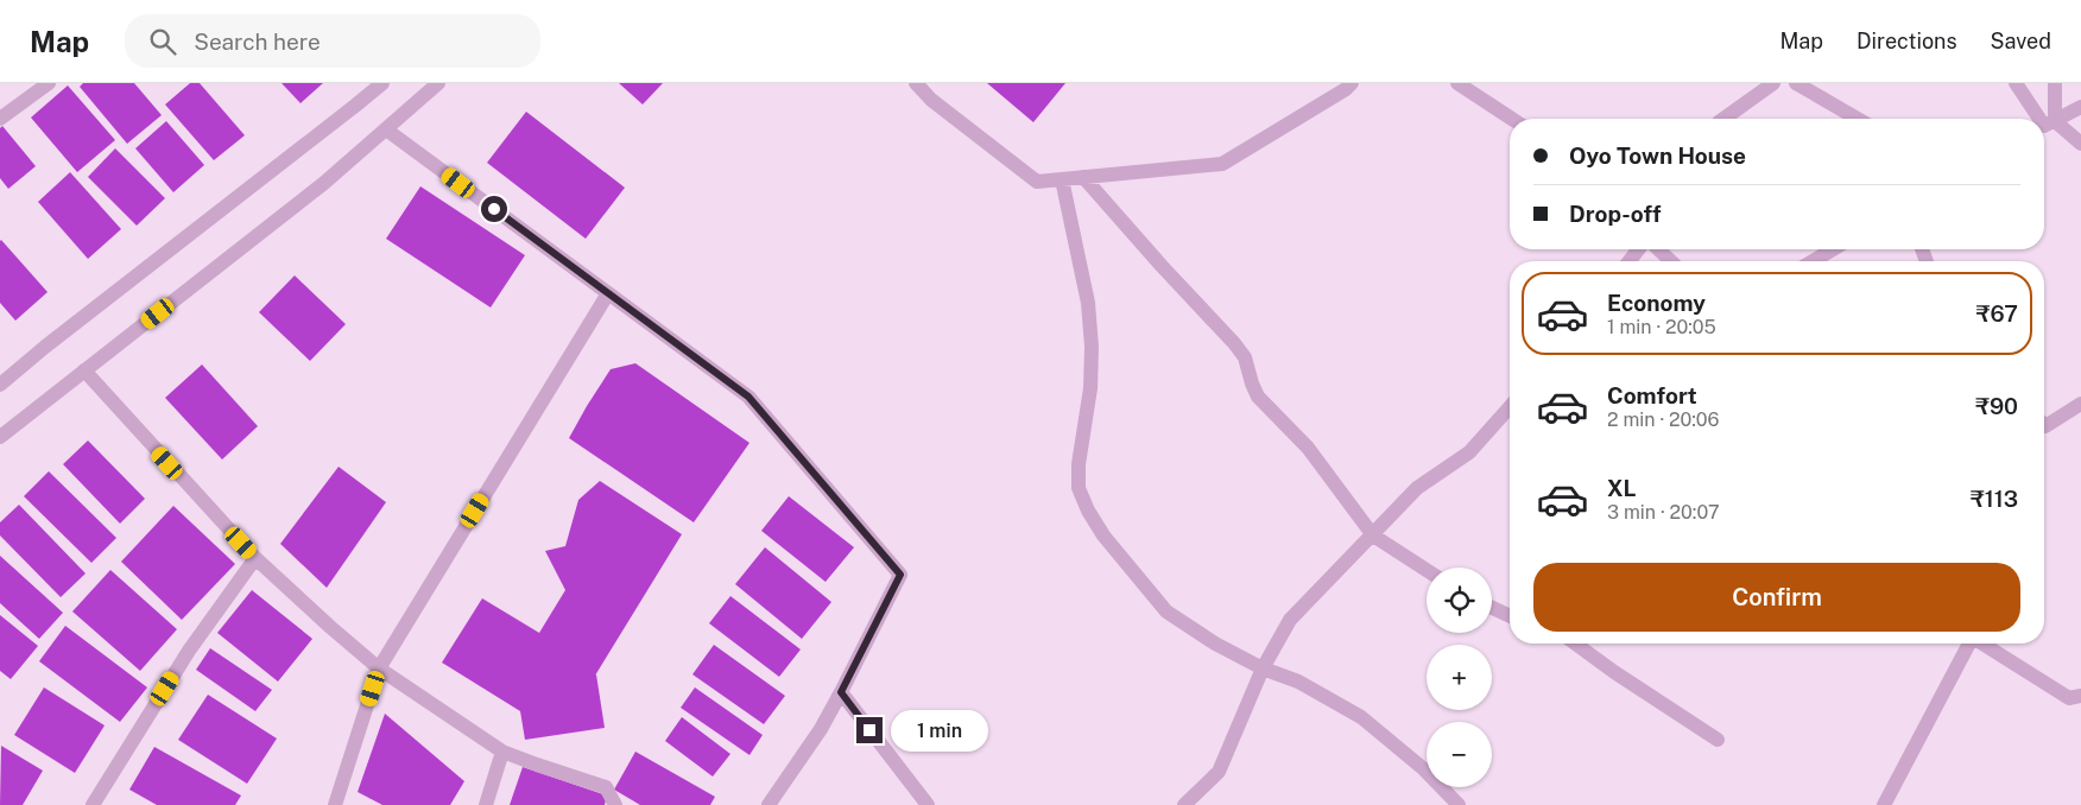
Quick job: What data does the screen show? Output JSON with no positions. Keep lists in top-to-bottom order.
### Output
{
  "page": {
    "header": "Map",
    "search": "Search here",
    "nav": ["Map", "Directions", "Saved"],
    "banner": ["Oyo Town House", "Drop-off"],
    "list": [
      {
        "name": "Economy",
        "note": "1 min · 20:05",
        "value": "₹67"
      },
      {
        "name": "Comfort",
        "note": "2 min · 20:06",
        "value": "₹90"
      },
      {
        "name": "XL",
        "note": "3 min · 20:07",
        "value": "₹113"
      }
    ],
    "buttons": "Confirm",
    "map_buttons": ["+", "−"],
    "bubble": "1 min"
  }
}
